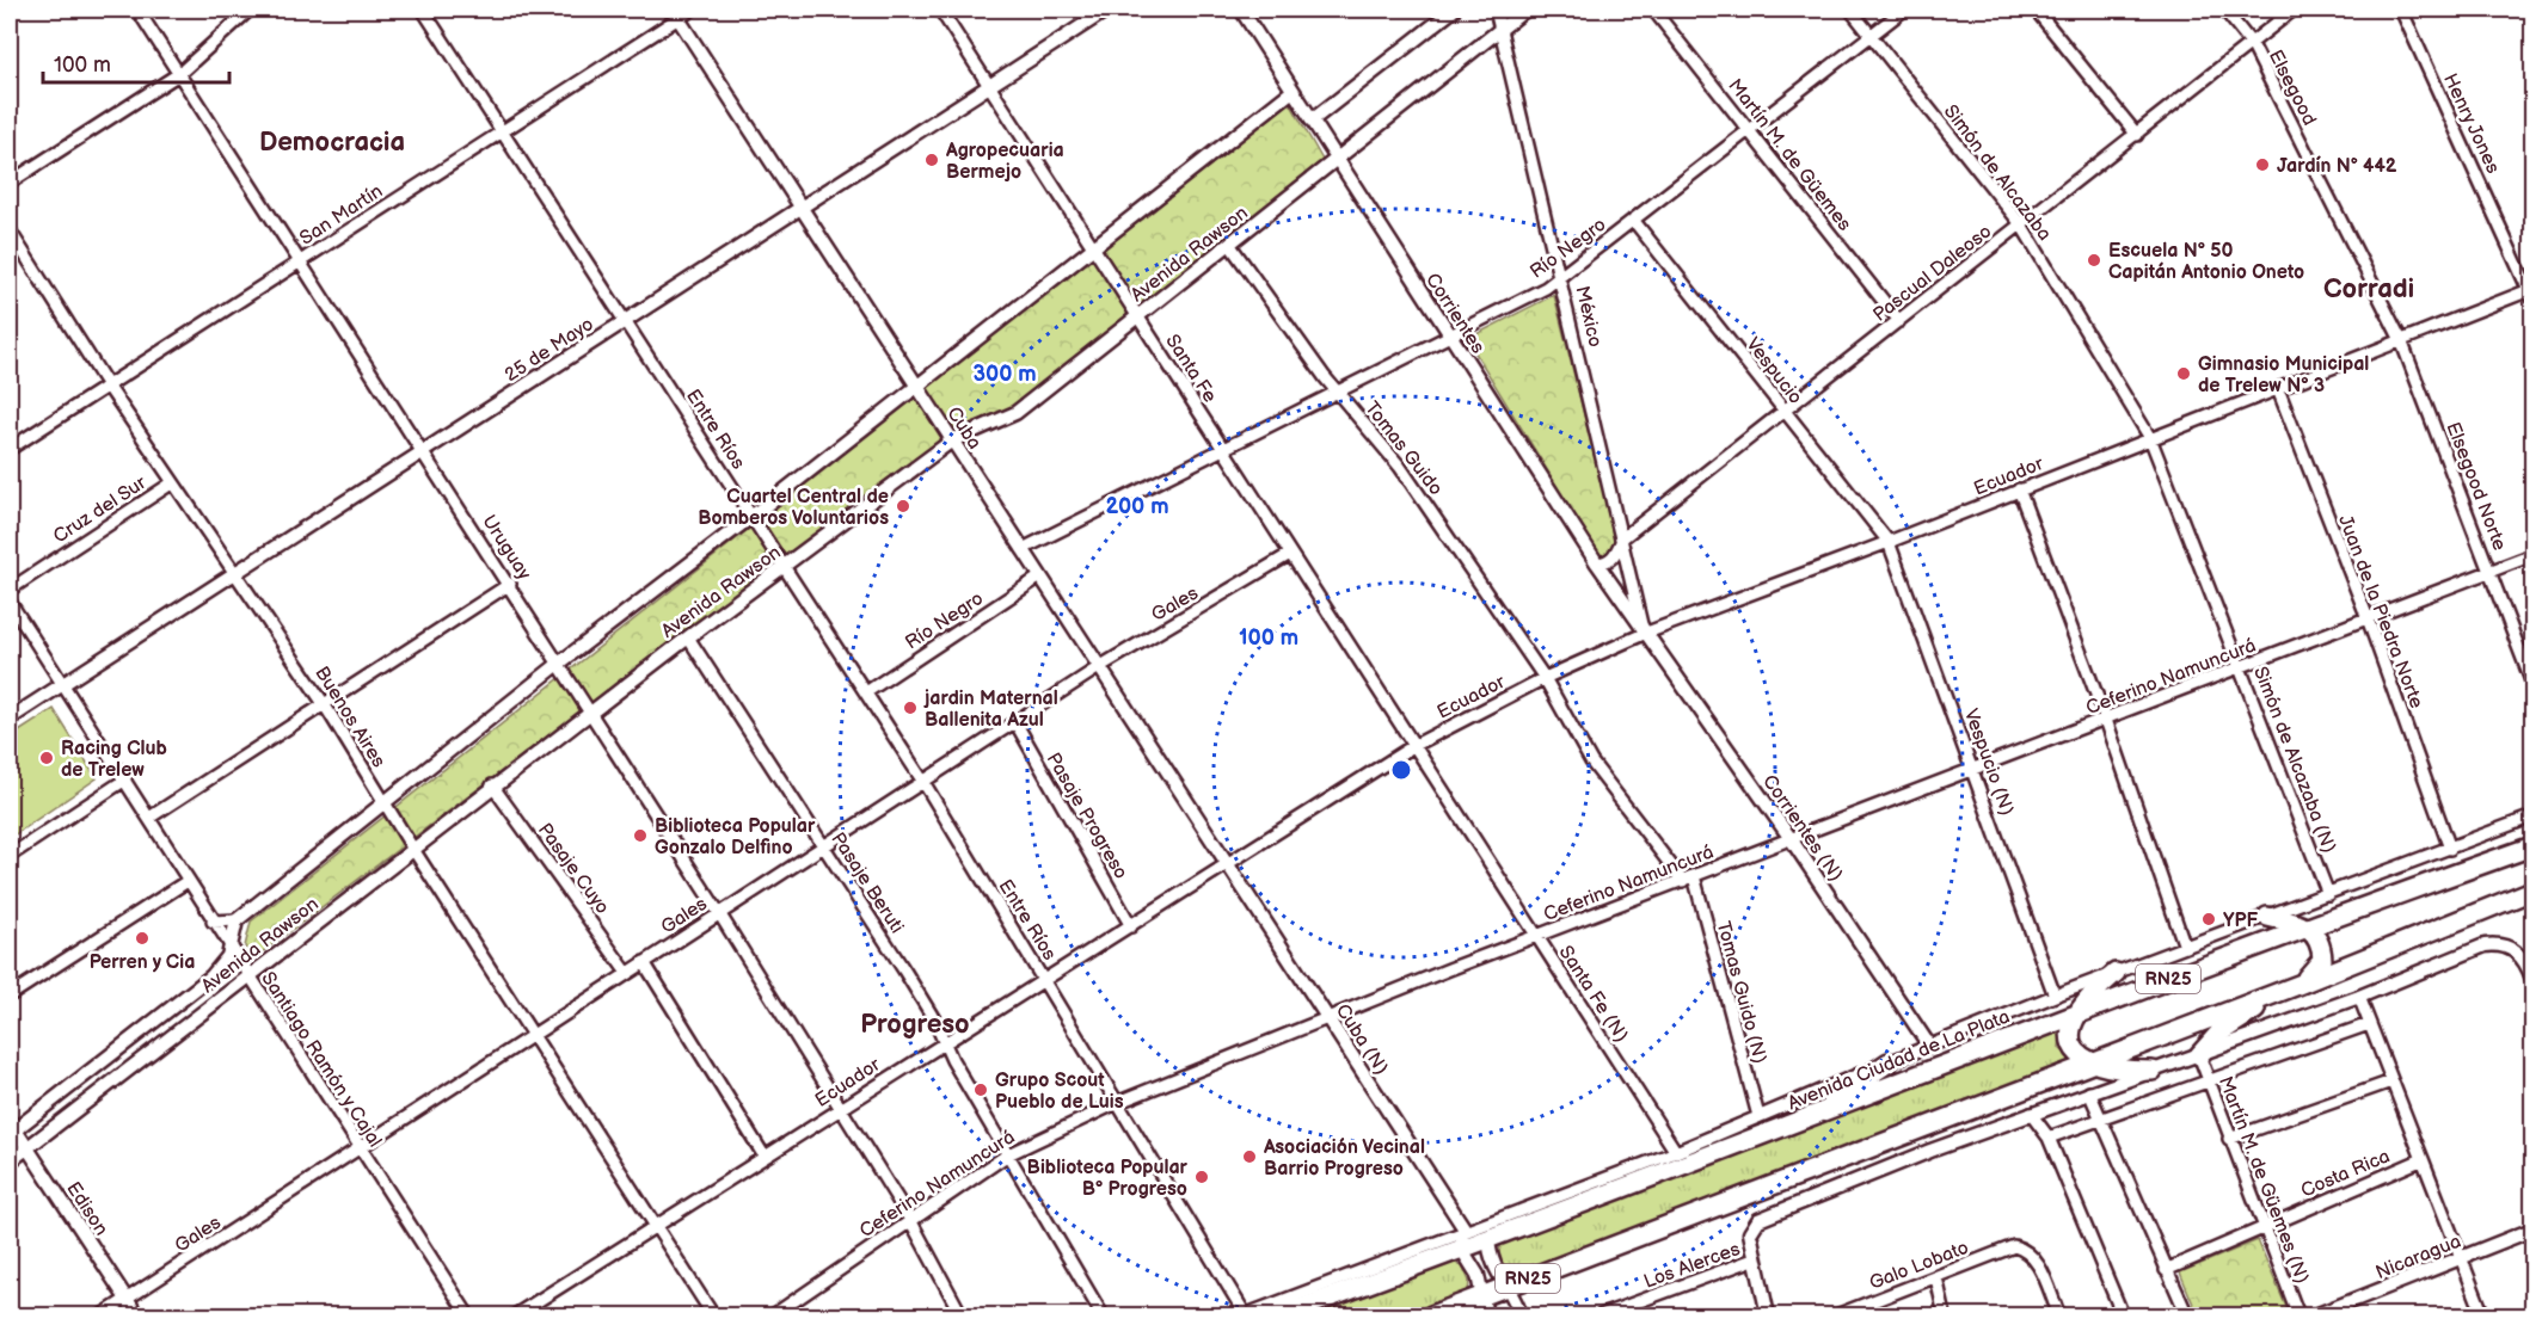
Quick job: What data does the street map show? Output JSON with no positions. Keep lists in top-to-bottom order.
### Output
{
  "streets": {
    "highway": ["RN25", "Avenida Ciudad de La Plata"],
    "street": [
      "Elsegood",
      "Henry Jones",
      "Martín M. de Güemes",
      "Simón de Alcazaba",
      "San Martín",
      "Río Negro",
      "Avenida Rawson",
      "Pascual Daleoso",
      "Corrientes",
      "México",
      "25 de Mayo",
      "Santa Fe",
      "Vespucio",
      "Cuba",
      "Entre Ríos",
      "Tomas Guido",
      "Ecuador",
      "Elsegood Norte",
      "Cruz del Sur",
      "Uruguay",
      "Gales",
      "Juan de la Piedra Norte",
      "Ceferino Namuncurá",
      "Buenos Aires",
      "Simón de Alcazaba (N)",
      "Vespucio (N)",
      "Pasaje Progreso",
      "Corrientes (N)",
      "Pasaje Cuyo",
      "Pasaje Beruti",
      "Tomas Guido (N)",
      "Santa Fe (N)",
      "Cuba (N)",
      "Santiago Ramón y Cajal",
      "Costa Rica",
      "Martín M. de Güemes (N)",
      "Edison",
      "Nicaragua",
      "Los Alerces",
      "Galo Lobato"
    ]
  },
  "crossings": [
    ["Elsegood", "Pascual Daleoso"],
    ["Elsegood", "Ecuador"],
    ["Elsegood", "Elsegood Norte"],
    ["Henry Jones", "Ecuador"],
    ["Martín M. de Güemes", "Río Negro"],
    ["Martín M. de Güemes", "Pascual Daleoso"],
    ["Simón de Alcazaba", "Río Negro"],
    ["Simón de Alcazaba", "Pascual Daleoso"],
    ["Simón de Alcazaba", "Ecuador"],
    ["Simón de Alcazaba", "Simón de Alcazaba (N)"],
    ["San Martín", "Cuba"],
    ["San Martín", "Entre Ríos"],
    ["San Martín", "Uruguay"],
    ["San Martín", "Buenos Aires"],
    ["Río Negro", "Corrientes"],
    ["Río Negro", "México"],
    ["Río Negro", "Santa Fe"],
    ["Río Negro", "Vespucio"],
    ["Río Negro", "Cuba"],
    ["Río Negro", "Entre Ríos"],
    ["Río Negro", "Tomas Guido"],
    ["Avenida Rawson", "Corrientes"],
    ["Avenida Rawson", "México"],
    ["Avenida Rawson", "Santa Fe"],
    ["Avenida Rawson", "Cuba"],
    ["Avenida Rawson", "Entre Ríos"],
    ["Avenida Rawson", "Tomas Guido"],
    ["Avenida Rawson", "Uruguay"],
    ["Avenida Rawson", "Buenos Aires"],
    ["Avenida Rawson", "Pasaje Cuyo"],
    ["Avenida Rawson", "Pasaje Beruti"],
    ["Avenida Rawson", "Santiago Ramón y Cajal"],
    ["Avenida Rawson", "Edison"],
    ["Pascual Daleoso", "Corrientes"],
    ["Pascual Daleoso", "México"],
    ["Pascual Daleoso", "Vespucio"],
    ["Corrientes", "México"],
    ["Corrientes", "Ecuador"],
    ["Corrientes", "Corrientes (N)"],
    ["México", "Ecuador"],
    ["México", "Corrientes (N)"],
    ["25 de Mayo", "Santa Fe"],
    ["25 de Mayo", "Cuba"],
    ["25 de Mayo", "Entre Ríos"],
    ["25 de Mayo", "Uruguay"],
    ["25 de Mayo", "Buenos Aires"],
    ["25 de Mayo", "Santiago Ramón y Cajal"],
    ["Santa Fe", "Ecuador"],
    ["Santa Fe", "Gales"],
    ["Santa Fe", "Santa Fe (N)"],
    ["Vespucio", "Ecuador"],
    ["Vespucio", "Vespucio (N)"],
    ["Cuba", "Ecuador"],
    ["Cuba", "Gales"],
    ["Cuba", "Cuba (N)"],
    ["Entre Ríos", "Ecuador"],
    ["Entre Ríos", "Gales"],
    ["Entre Ríos", "Ceferino Namuncurá"],
    ["Entre Ríos", "Avenida Ciudad de La Plata"],
    ["Tomas Guido", "Ecuador"],
    ["Tomas Guido", "Tomas Guido (N)"],
    ["Ecuador", "Elsegood Norte"],
    ["Ecuador", "Uruguay"],
    ["Ecuador", "Juan de la Piedra Norte"],
    ["Ecuador", "Buenos Aires"],
    ["Ecuador", "Simón de Alcazaba (N)"],
    ["Ecuador", "Vespucio (N)"],
    ["Ecuador", "Pasaje Progreso"],
    ["Ecuador", "Corrientes (N)"],
    ["Ecuador", "Pasaje Beruti"],
    ["Ecuador", "Tomas Guido (N)"],
    ["Ecuador", "Santa Fe (N)"],
    ["Ecuador", "Cuba (N)"],
    ["Elsegood Norte", "Ceferino Namuncurá"],
    ["Cruz del Sur", "Buenos Aires"],
    ["Uruguay", "Gales"],
    ["Uruguay", "Ceferino Namuncurá"],
    ["Gales", "Buenos Aires"],
    ["Gales", "Pasaje Progreso"],
    ["Gales", "Pasaje Cuyo"],
    ["Gales", "Pasaje Beruti"],
    ["Gales", "Santiago Ramón y Cajal"],
    ["Gales", "Edison"],
    ["Juan de la Piedra Norte", "Ceferino Namuncurá"],
    ["Juan de la Piedra Norte", "Avenida Ciudad de La Plata"],
    ["Ceferino Namuncurá", "Simón de Alcazaba (N)"],
    ["Ceferino Namuncurá", "Vespucio (N)"],
    ["Ceferino Namuncurá", "Corrientes (N)"],
    ["Ceferino Namuncurá", "Pasaje Beruti"],
    ["Ceferino Namuncurá", "Tomas Guido (N)"],
    ["Ceferino Namuncurá", "Santa Fe (N)"],
    ["Ceferino Namuncurá", "Cuba (N)"],
    ["Simón de Alcazaba (N)", "Avenida Ciudad de La Plata"],
    ["Vespucio (N)", "Avenida Ciudad de La Plata"],
    ["Corrientes (N)", "Avenida Ciudad de La Plata"],
    ["Tomas Guido (N)", "Avenida Ciudad de La Plata"],
    ["Santa Fe (N)", "Avenida Ciudad de La Plata"],
    ["Cuba (N)", "Avenida Ciudad de La Plata"],
    ["Costa Rica", "Martín M. de Güemes (N)"]
  ],
  "districts": ["Democracia", "Corradi", "Progreso"],
  "places": [
    "Agropecuaria Bermejo",
    "Jardín N° 442",
    "Escuela Nº 50 Capitán Antonio Oneto",
    "Gimnasio Municipal de Trelew Nº 3",
    "Cuartel Central de Bomberos Voluntarios",
    "jardin Maternal Ballenita Azul",
    "Racing Club de Trelew",
    "Biblioteca Popular Gonzalo Delfino",
    "YPF",
    "Perren y Cia",
    "Grupo Scout Pueblo de Luis",
    "Asociación Vecinal Barrio Progreso",
    "Biblioteca Popular Bº Progreso"
  ],
  "scale_bar": "100 m",
  "rings": ["300 m", "200 m", "100 m"]
}
